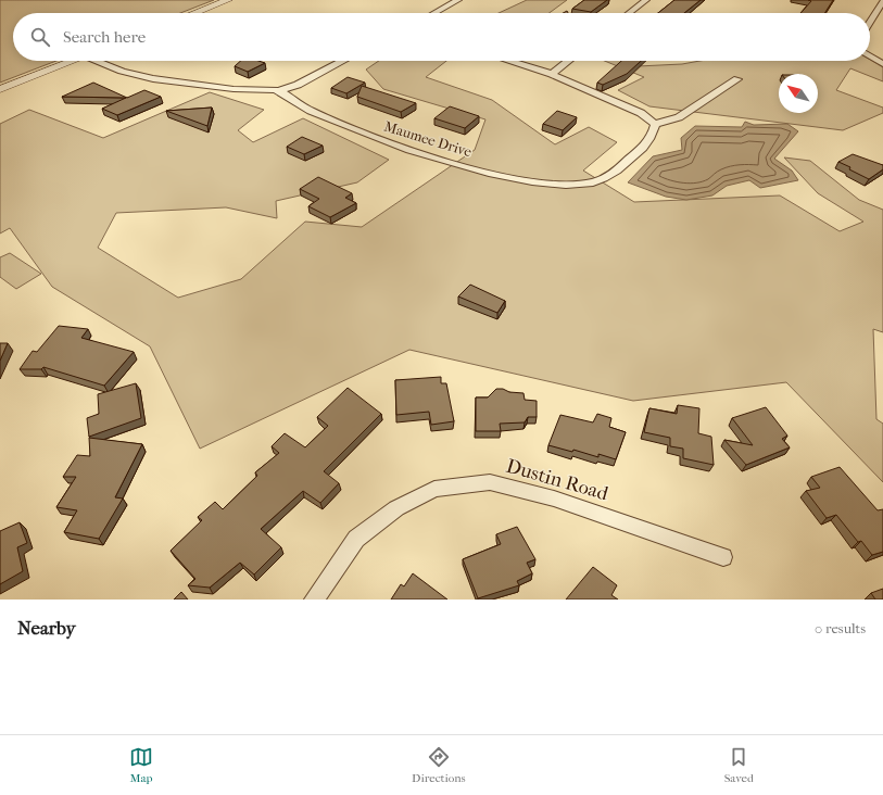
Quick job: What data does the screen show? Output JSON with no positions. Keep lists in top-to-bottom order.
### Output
{
  "streets": {
    "street": ["Maumee Drive", "Dustin Road"]
  },
  "north": "top left",
  "page": {
    "search": "Search here",
    "heading": ["Nearby", "0 results"],
    "nav": ["Map", "Directions", "Saved"]
  }
}
